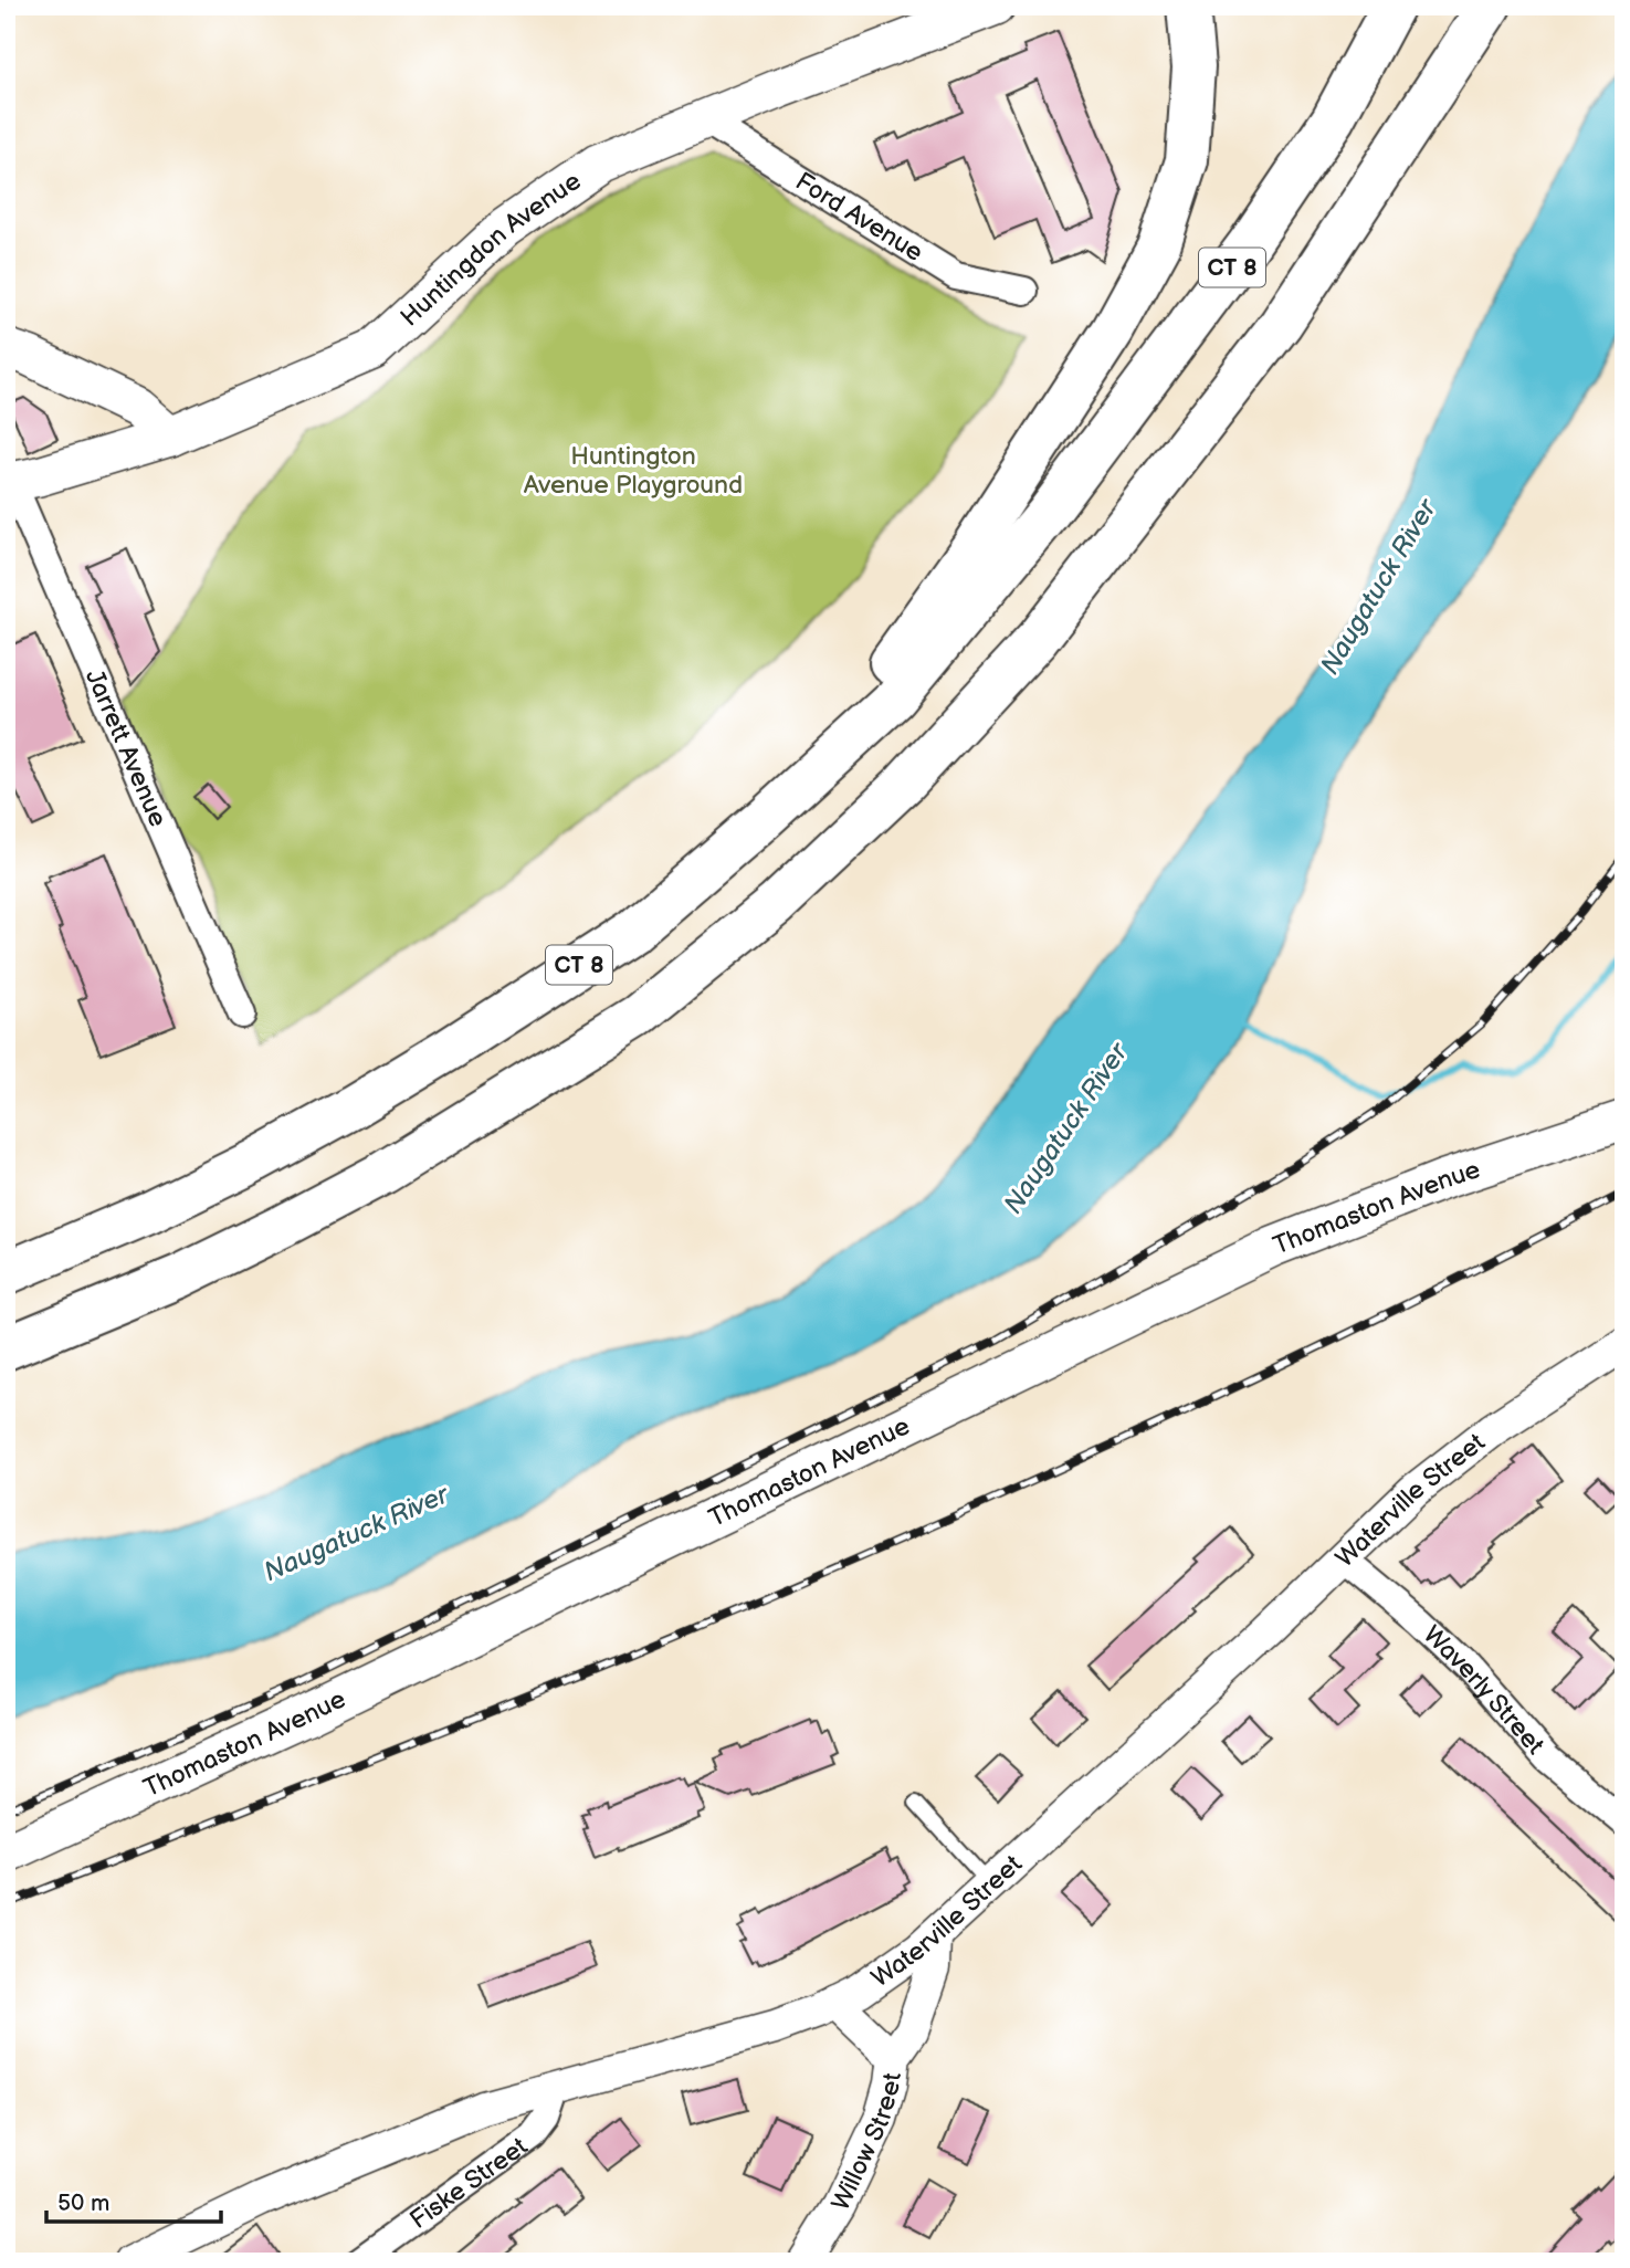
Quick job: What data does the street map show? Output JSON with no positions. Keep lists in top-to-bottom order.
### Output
{
  "streets": {
    "highway": ["CT 8"],
    "main road": ["Huntingdon Avenue", "Thomaston Avenue"],
    "street": [
      "Ford Avenue",
      "Jarrett Avenue",
      "Waterville Street",
      "Waverly Street",
      "Willow Street",
      "Fiske Street"
    ]
  },
  "crossings": [
    ["Ford Avenue", "Huntingdon Avenue"],
    ["Huntingdon Avenue", "Jarrett Avenue"],
    ["Waterville Street", "Waverly Street"],
    ["Waterville Street", "Willow Street"],
    ["Waterville Street", "Fiske Street"]
  ],
  "water": ["Naugatuck River"],
  "parks": ["Huntington Avenue Playground"],
  "scale_bar": "50 m"
}
